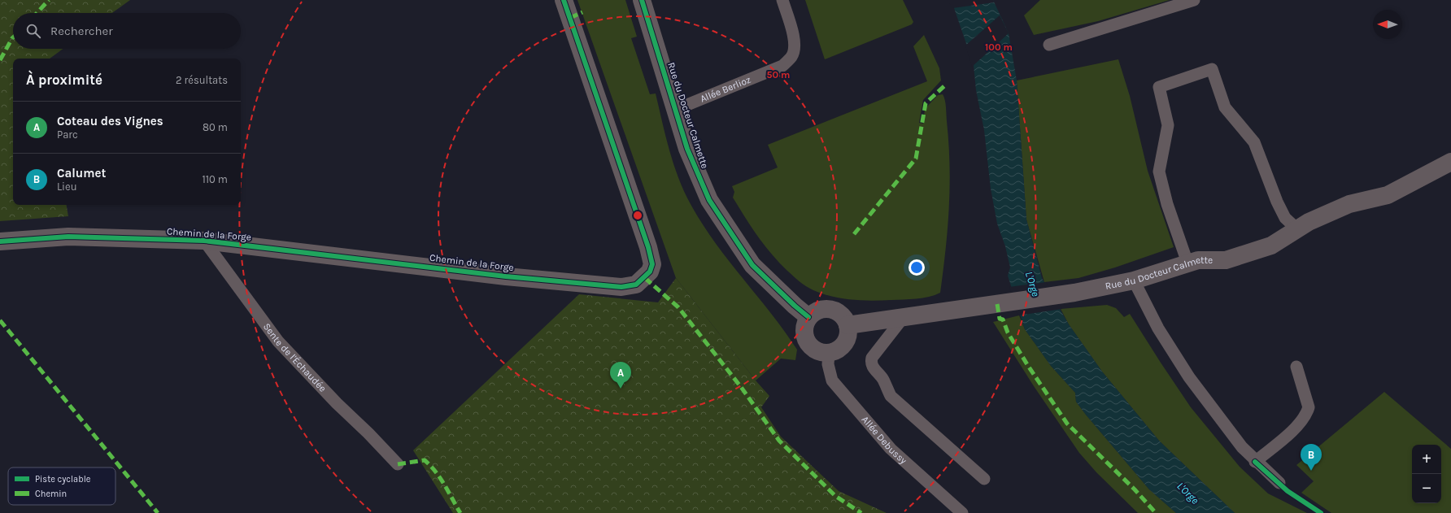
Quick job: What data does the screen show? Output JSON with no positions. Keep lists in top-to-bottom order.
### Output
{
  "streets": {
    "street": ["Rue du Docteur Calmette", "Chemin de la Forge"],
    "lane": ["Allée Berlioz", "Sente de l'Échaudée", "Allée Debussy"]
  },
  "crossings": [
    ["Allée Berlioz", "Rue du Docteur Calmette"],
    ["Rue du Docteur Calmette", "Allée Debussy"],
    ["Chemin de la Forge", "Sente de l'Échaudée"]
  ],
  "water": ["L'Orge"],
  "legend": ["Piste cyclable", "Chemin"],
  "north": "left",
  "page": {
    "search": "Rechercher",
    "heading": ["À proximité", "2 résultats"],
    "list": [
      {
        "mark": "A",
        "name": "Coteau des Vignes",
        "note": "Parc",
        "value": "80 m"
      },
      {
        "mark": "B",
        "name": "Calumet",
        "note": "Lieu",
        "value": "110 m"
      }
    ],
    "pins": ["A", "B"],
    "map_buttons": ["+", "−"]
  },
  "rings": ["100 m", "50 m"]
}
